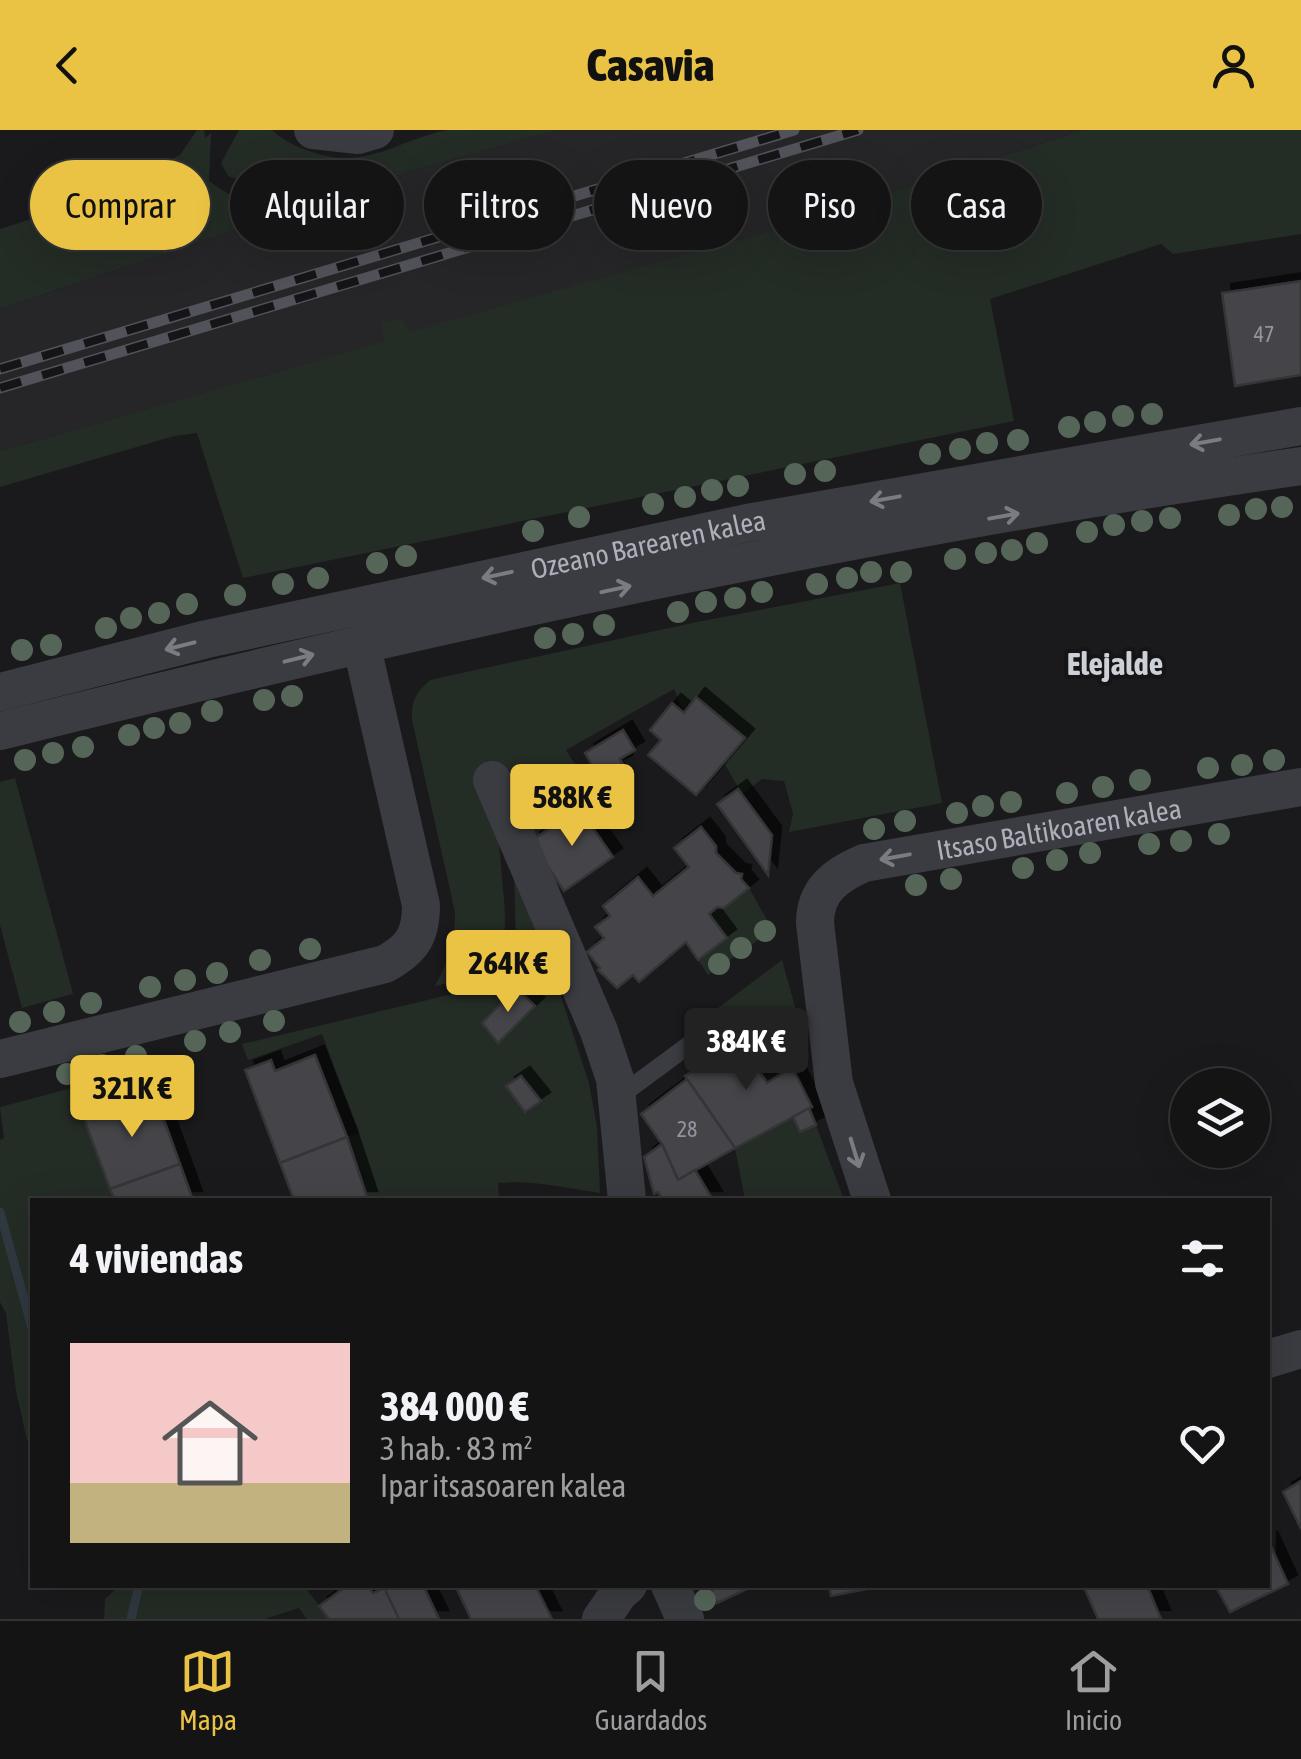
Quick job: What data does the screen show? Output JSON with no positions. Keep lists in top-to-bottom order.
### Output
{
  "streets": {
    "street": ["Ozeano Barearen kalea", "Itsaso Baltikoaren kalea"]
  },
  "districts": ["Elejalde"],
  "house_numbers": ["47", "28"],
  "page": {
    "header": "Casavia",
    "chip": [
      "Comprar",
      "Alquilar",
      "Filtros",
      "Nuevo",
      "Piso",
      "Casa"
    ],
    "price": [
      "588K €",
      "264K €",
      "384K €",
      "321K €"
    ],
    "heading": "4 viviendas",
    "list": [
      {
        "name": "384 000 €",
        "note": "3 hab. · 83 m² · Ipar itsasoaren kalea"
      }
    ],
    "tabs": ["Mapa", "Guardados", "Inicio"]
  }
}
